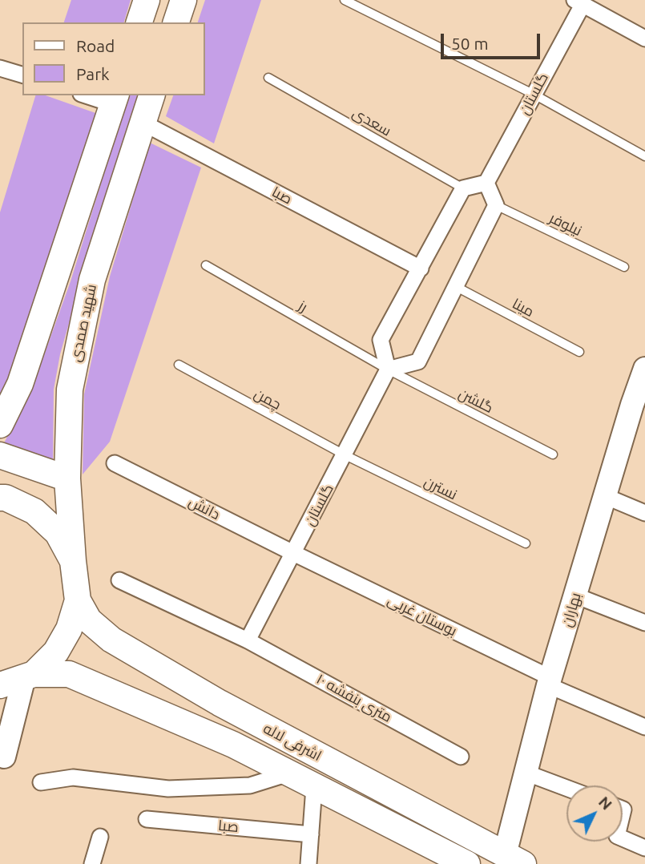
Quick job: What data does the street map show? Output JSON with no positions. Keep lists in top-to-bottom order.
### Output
{
  "streets": {
    "main road": ["شهید صمدی", "بهاران", "اشرفی لاله"],
    "street": [
      "گلستان",
      "صبا",
      "دانش",
      "بوستان غربی",
      "۱۰ متری بنفشه"
    ],
    "lane": [
      "سعدی",
      "نیلوفر",
      "رز",
      "مینا",
      "چمن",
      "گلشن",
      "نسترن"
    ]
  },
  "crossings": [
    ["گلستان", "رز"],
    ["گلستان", "چمن"],
    ["گلستان", "گلشن"],
    ["گلستان", "نسترن"],
    ["گلستان", "دانش"],
    ["گلستان", "بوستان غربی"],
    ["گلستان", "۱۰ متری بنفشه"],
    ["صبا", "شهید صمدی"],
    ["رز", "گلشن"],
    ["شهید صمدی", "اشرفی لاله"],
    ["چمن", "نسترن"],
    ["دانش", "بوستان غربی"],
    ["بهاران", "بوستان غربی"],
    ["بهاران", "اشرفی لاله"]
  ],
  "legend": ["Road", "Park"],
  "scale_bar": "50 m",
  "north": "top right"
}
